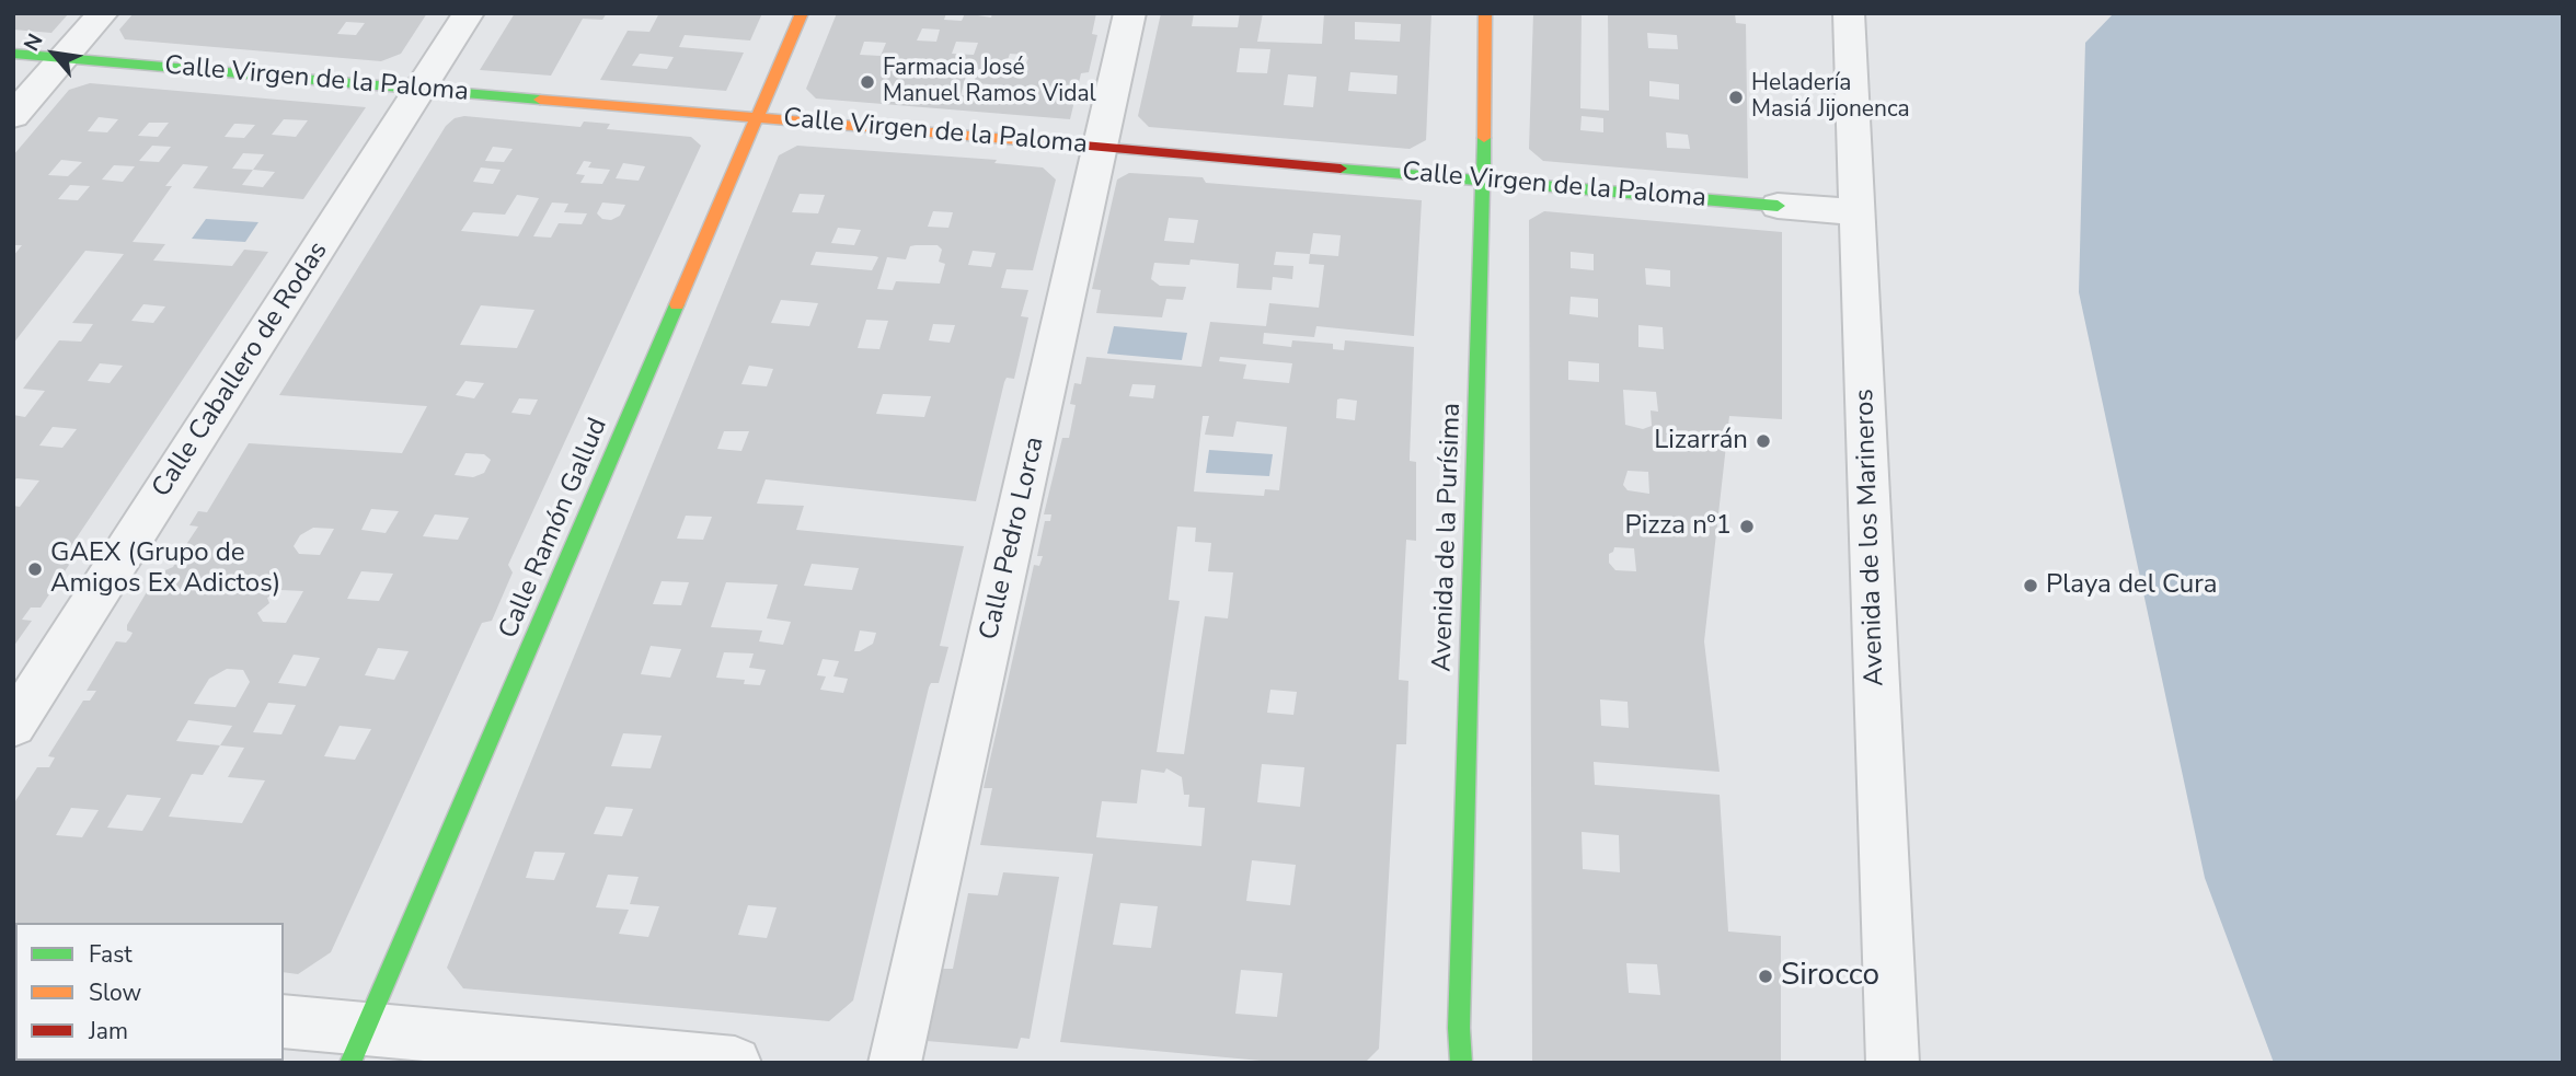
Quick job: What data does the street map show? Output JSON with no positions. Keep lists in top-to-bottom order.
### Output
{
  "streets": {
    "street": [
      "Calle Virgen de la Paloma",
      "Calle Caballero de Rodas",
      "Calle Ramón Gallud",
      "Avenida de la Purísima",
      "Avenida de los Marineros",
      "Calle Pedro Lorca"
    ]
  },
  "crossings": [
    ["Calle Virgen de la Paloma", "Calle Caballero de Rodas"],
    ["Calle Virgen de la Paloma", "Calle Ramón Gallud"],
    ["Calle Virgen de la Paloma", "Avenida de la Purísima"],
    ["Calle Virgen de la Paloma", "Avenida de los Marineros"],
    ["Calle Virgen de la Paloma", "Calle Pedro Lorca"]
  ],
  "places": [
    "Farmacia José Manuel Ramos Vidal",
    "Heladería Masiá Jijonenca",
    "Lizarrán",
    "Pizza nº1",
    "GAEX (Grupo de Amigos Ex Adictos)",
    "Playa del Cura",
    "Sirocco"
  ],
  "legend": ["Fast", "Slow", "Jam"],
  "north": "top left"
}
